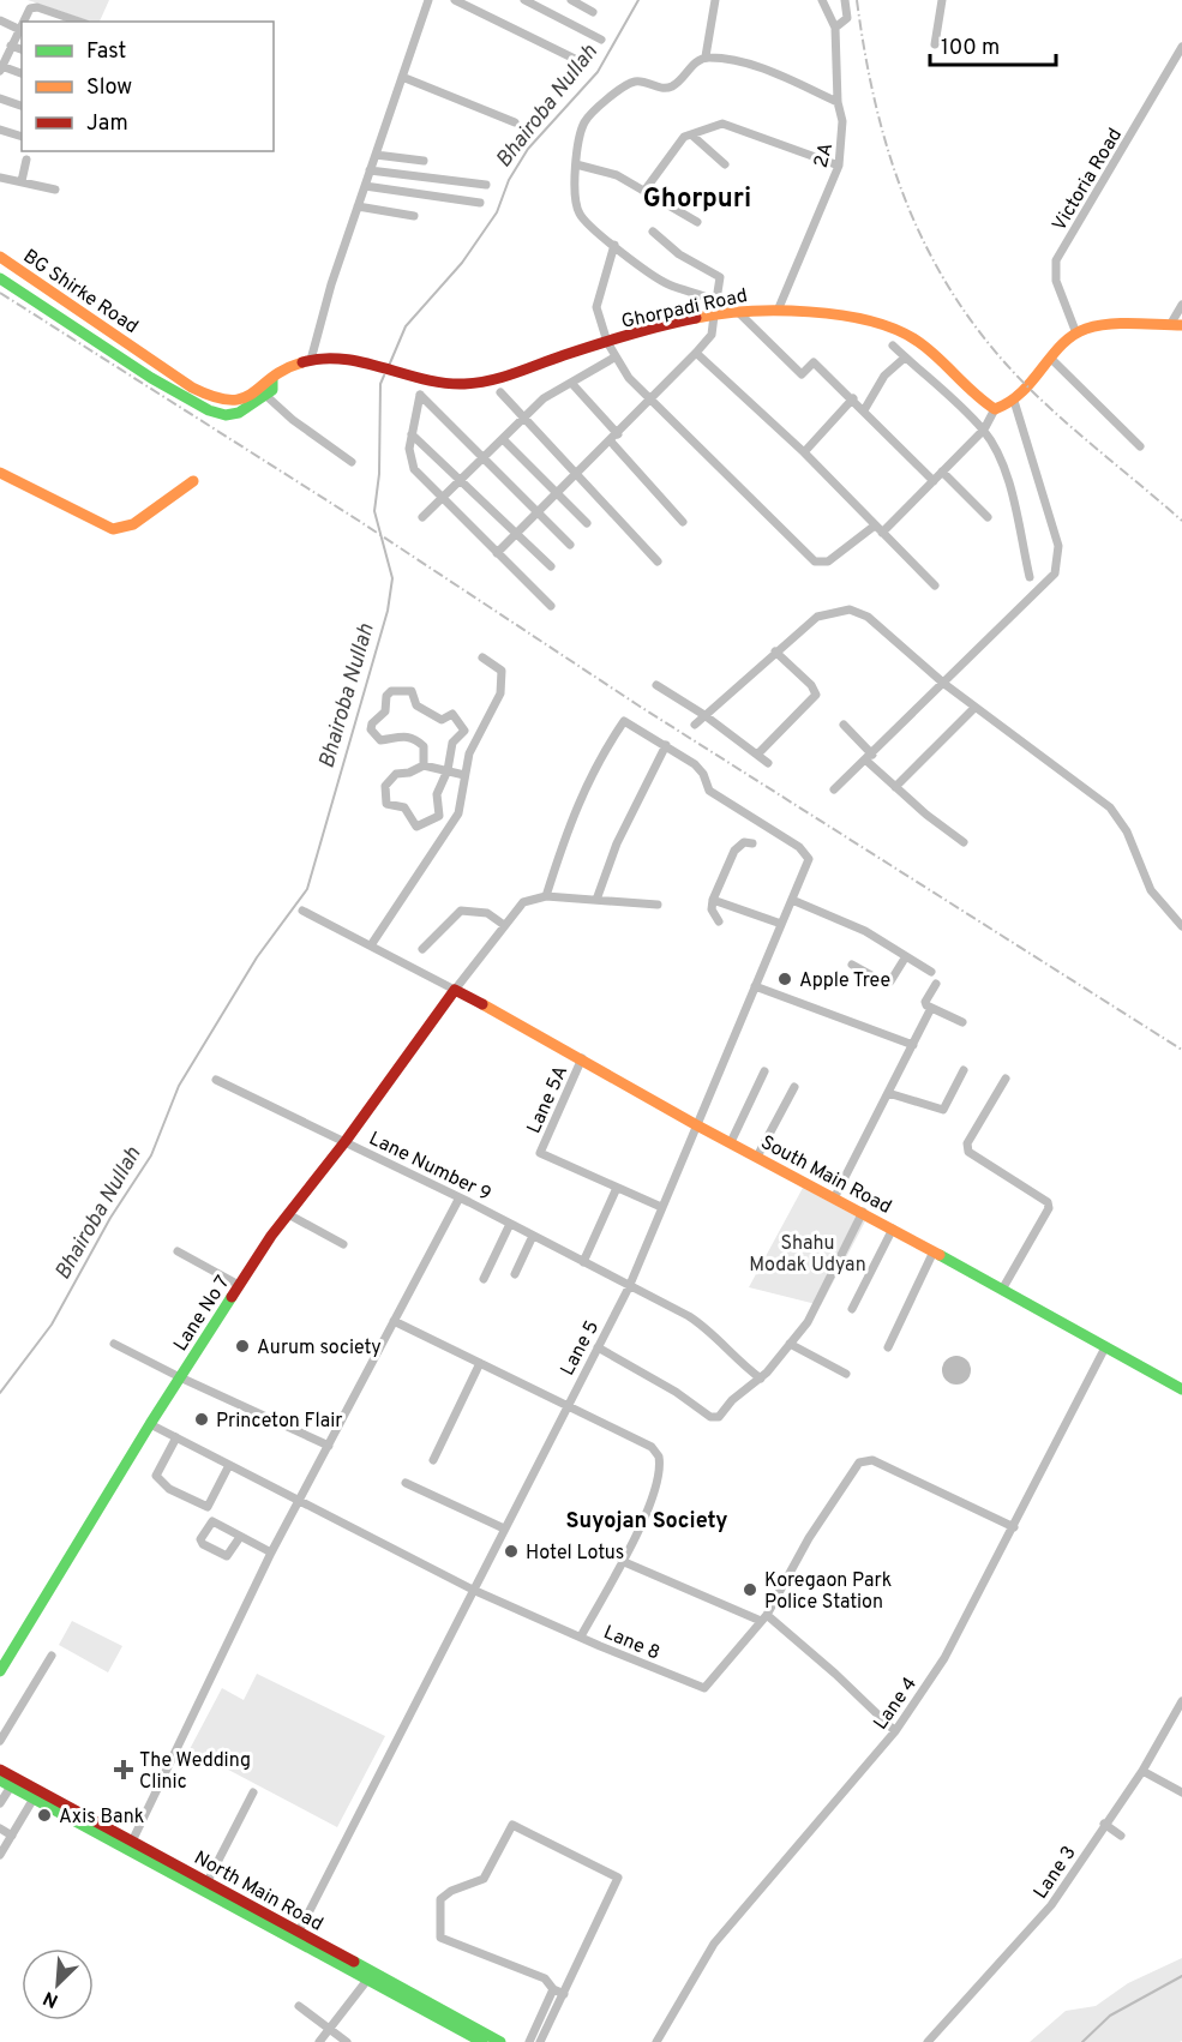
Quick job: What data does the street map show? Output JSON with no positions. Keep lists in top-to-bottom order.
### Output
{
  "streets": {
    "main road": [
      "BG Shirke Road",
      "Ghorpadi Road",
      "South Main Road",
      "Lane No 7",
      "North Main Road"
    ],
    "street": [
      "2A",
      "Victoria Road",
      "Lane 5A",
      "Lane Number 9",
      "Lane 5",
      "Lane 8",
      "Lane 4",
      "Lane 3"
    ]
  },
  "crossings": [
    ["2A", "Ghorpadi Road"],
    ["Lane 5A", "South Main Road"],
    ["Lane Number 9", "Lane No 7"],
    ["Lane Number 9", "Lane 5"],
    ["South Main Road", "Lane No 7"],
    ["South Main Road", "Lane 5"],
    ["South Main Road", "Lane 4"],
    ["Lane No 7", "Lane 8"],
    ["Lane 5", "Lane 8"],
    ["Lane 5", "North Main Road"],
    ["Lane 8", "Lane 4"]
  ],
  "districts": ["Ghorpuri", "Suyojan Society"],
  "water": ["Bhairoba Nullah"],
  "parks": ["Shahu Modak Udyan"],
  "places": {
    "other": [
      "Apple Tree",
      "Aurum society",
      "Princeton Flair",
      "Hotel Lotus",
      "Koregaon Park Police Station",
      "Axis Bank"
    ],
    "health": ["The Wedding Clinic"]
  },
  "legend": ["Fast", "Slow", "Jam"],
  "scale_bar": "100 m",
  "north": "bottom left"
}
